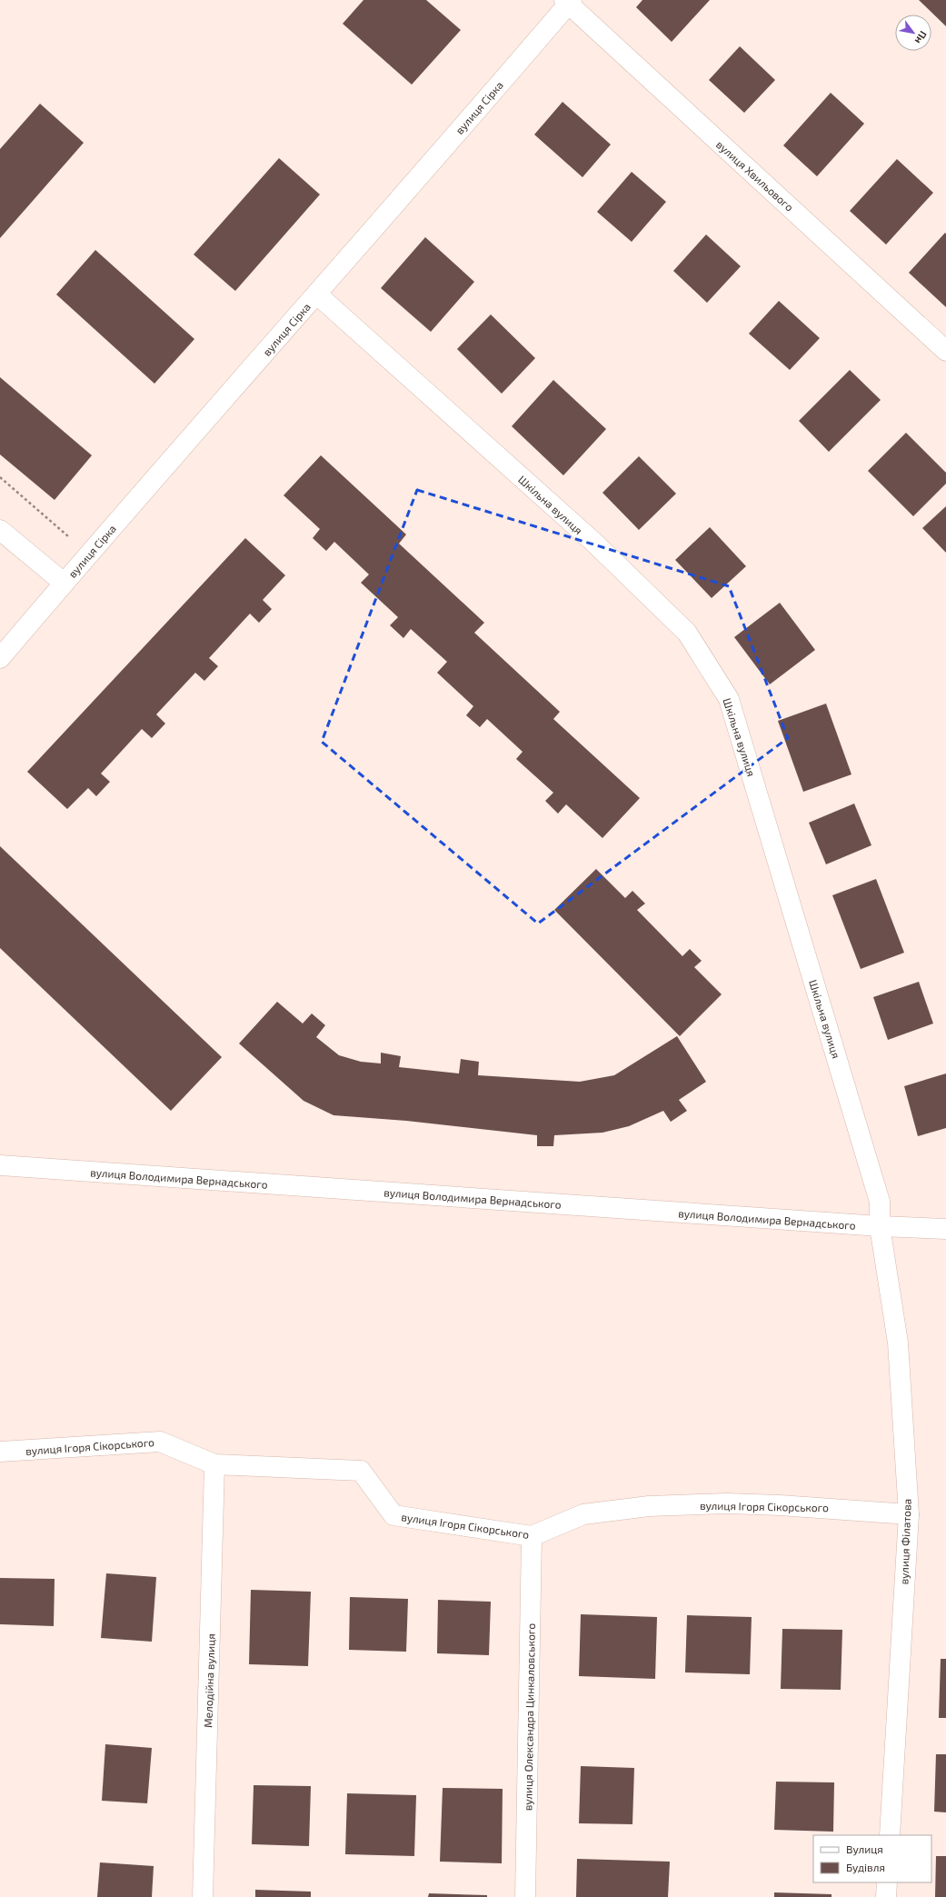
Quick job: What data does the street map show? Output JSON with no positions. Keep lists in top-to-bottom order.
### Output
{
  "streets": {
    "street": [
      "вулиця Сірка",
      "вулиця Хвильового",
      "Шкільна вулиця",
      "вулиця Володимира Вернадського",
      "вулиця Ігоря Сікорського",
      "вулиця Філатова",
      "Мелодійна вулиця",
      "вулиця Олександра Цинкаловського"
    ]
  },
  "crossings": [
    ["вулиця Сірка", "вулиця Хвильового"],
    ["вулиця Сірка", "Шкільна вулиця"],
    ["Шкільна вулиця", "вулиця Володимира Вернадського"],
    ["Шкільна вулиця", "вулиця Філатова"],
    ["вулиця Володимира Вернадського", "вулиця Філатова"],
    ["вулиця Ігоря Сікорського", "вулиця Філатова"],
    ["вулиця Ігоря Сікорського", "Мелодійна вулиця"],
    ["вулиця Ігоря Сікорського", "вулиця Олександра Цинкаловського"]
  ],
  "legend": ["Вулиця", "Будівля"],
  "north": "bottom right"
}
